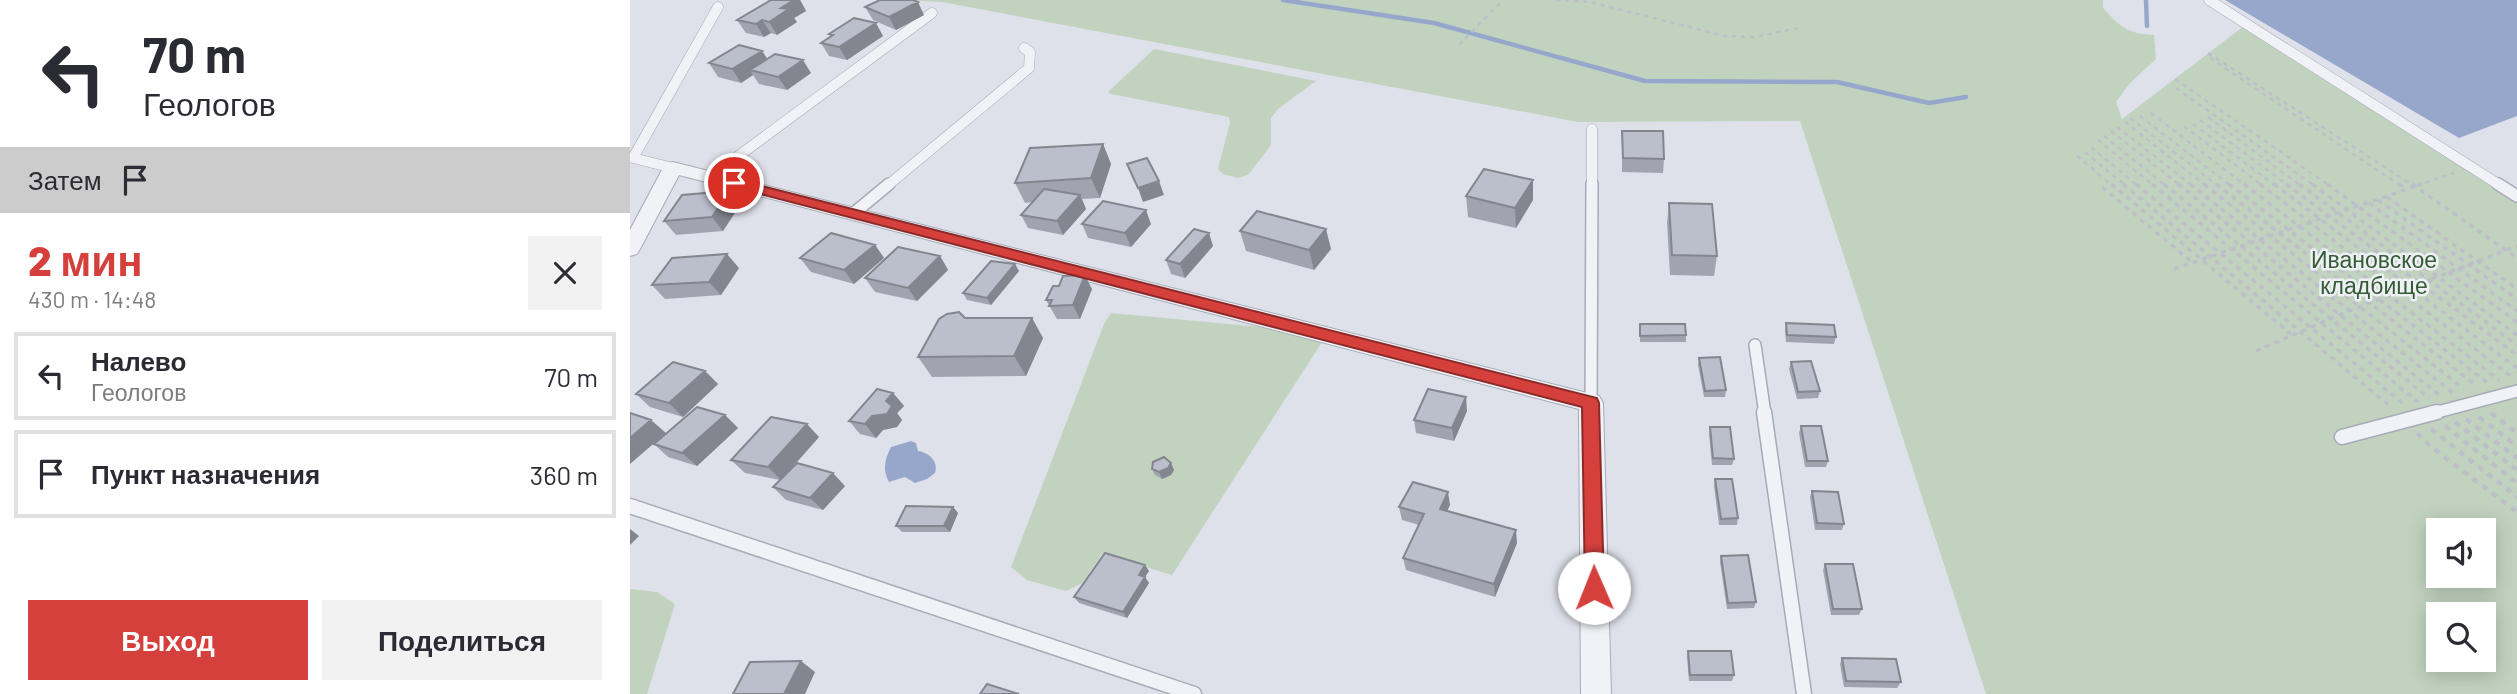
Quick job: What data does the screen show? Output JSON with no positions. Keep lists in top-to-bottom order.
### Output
{
  "parks": ["Ивановское кладбище"],
  "page": {
    "turn": ["70 m", "Геологов"],
    "then": "Затем",
    "heading": ["2 мин", "430 m · 14:48"],
    "list": [
      {
        "name": "Налево",
        "note": "Геологов",
        "value": "70 m"
      },
      {
        "name": "Пункт назначения",
        "value": "360 m"
      }
    ],
    "buttons": ["Выход", "Поделиться"]
  }
}
